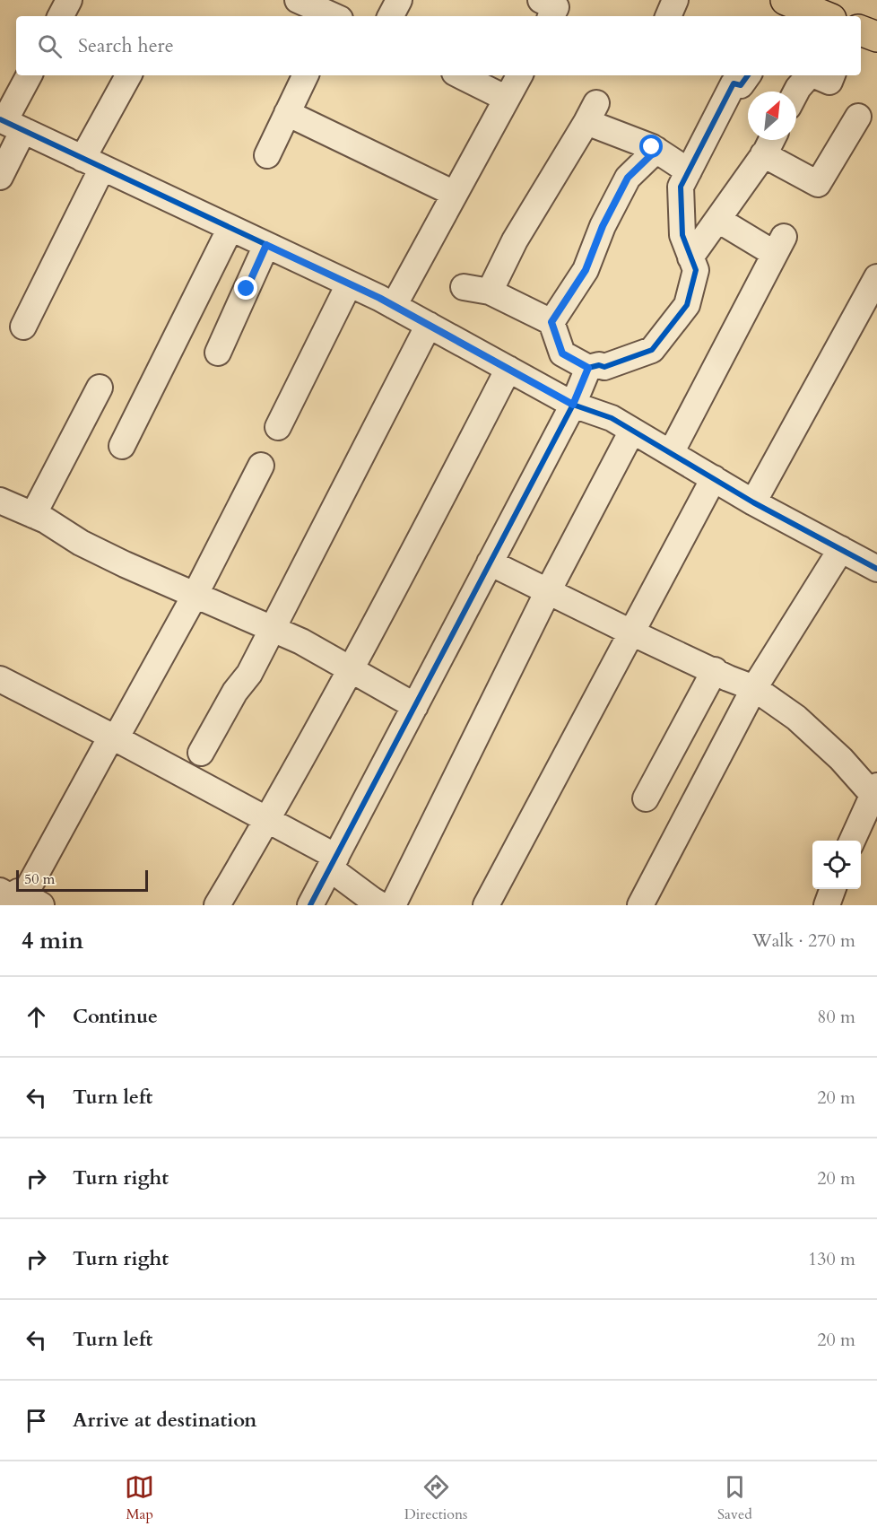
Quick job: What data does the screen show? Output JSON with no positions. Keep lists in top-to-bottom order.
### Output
{
  "scale_bar": "50 m",
  "north": "top right",
  "page": {
    "search": "Search here",
    "scale": "50 m",
    "heading": ["4 min", "Walk · 270 m"],
    "list": [
      ["Continue", "80 m"],
      ["Turn left", "20 m"],
      ["Turn right", "20 m"],
      ["Turn right", "130 m"],
      ["Turn left", "20 m"],
      "Arrive at destination"
    ],
    "nav": ["Map", "Directions", "Saved"]
  }
}
